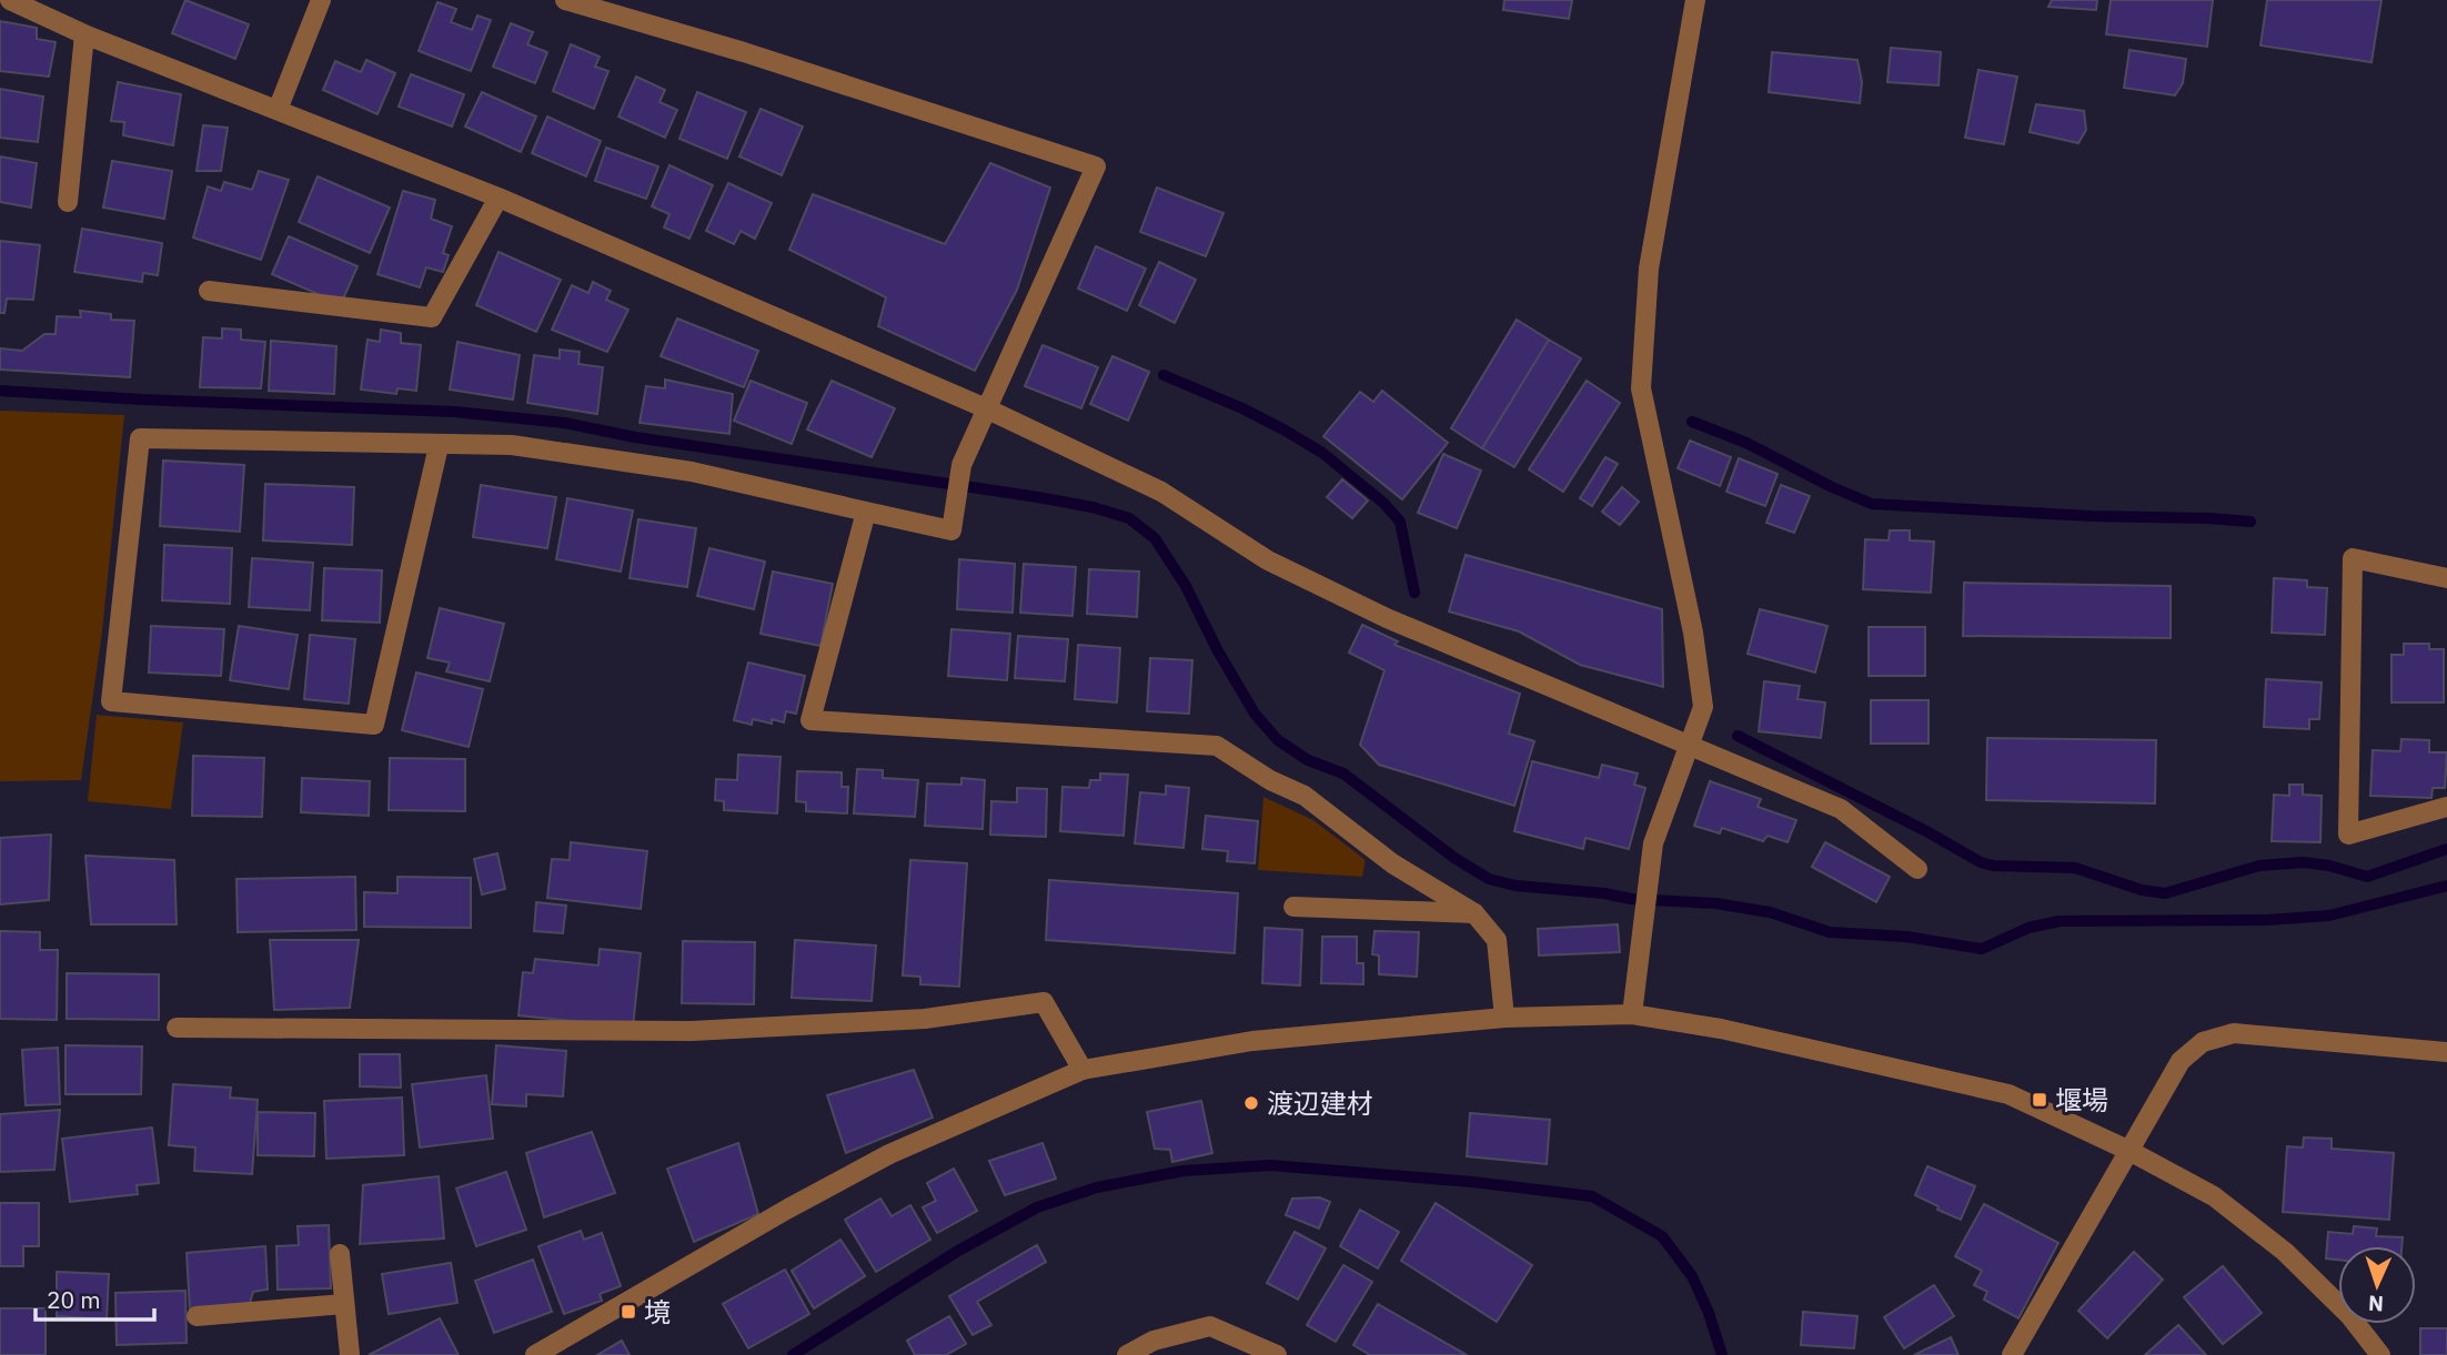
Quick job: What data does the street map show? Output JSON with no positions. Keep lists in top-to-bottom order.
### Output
{
  "places": {
    "transit": ["堰場", "境"],
    "other": ["渡辺建材"]
  },
  "scale_bar": "20 m",
  "north": "bottom"
}
